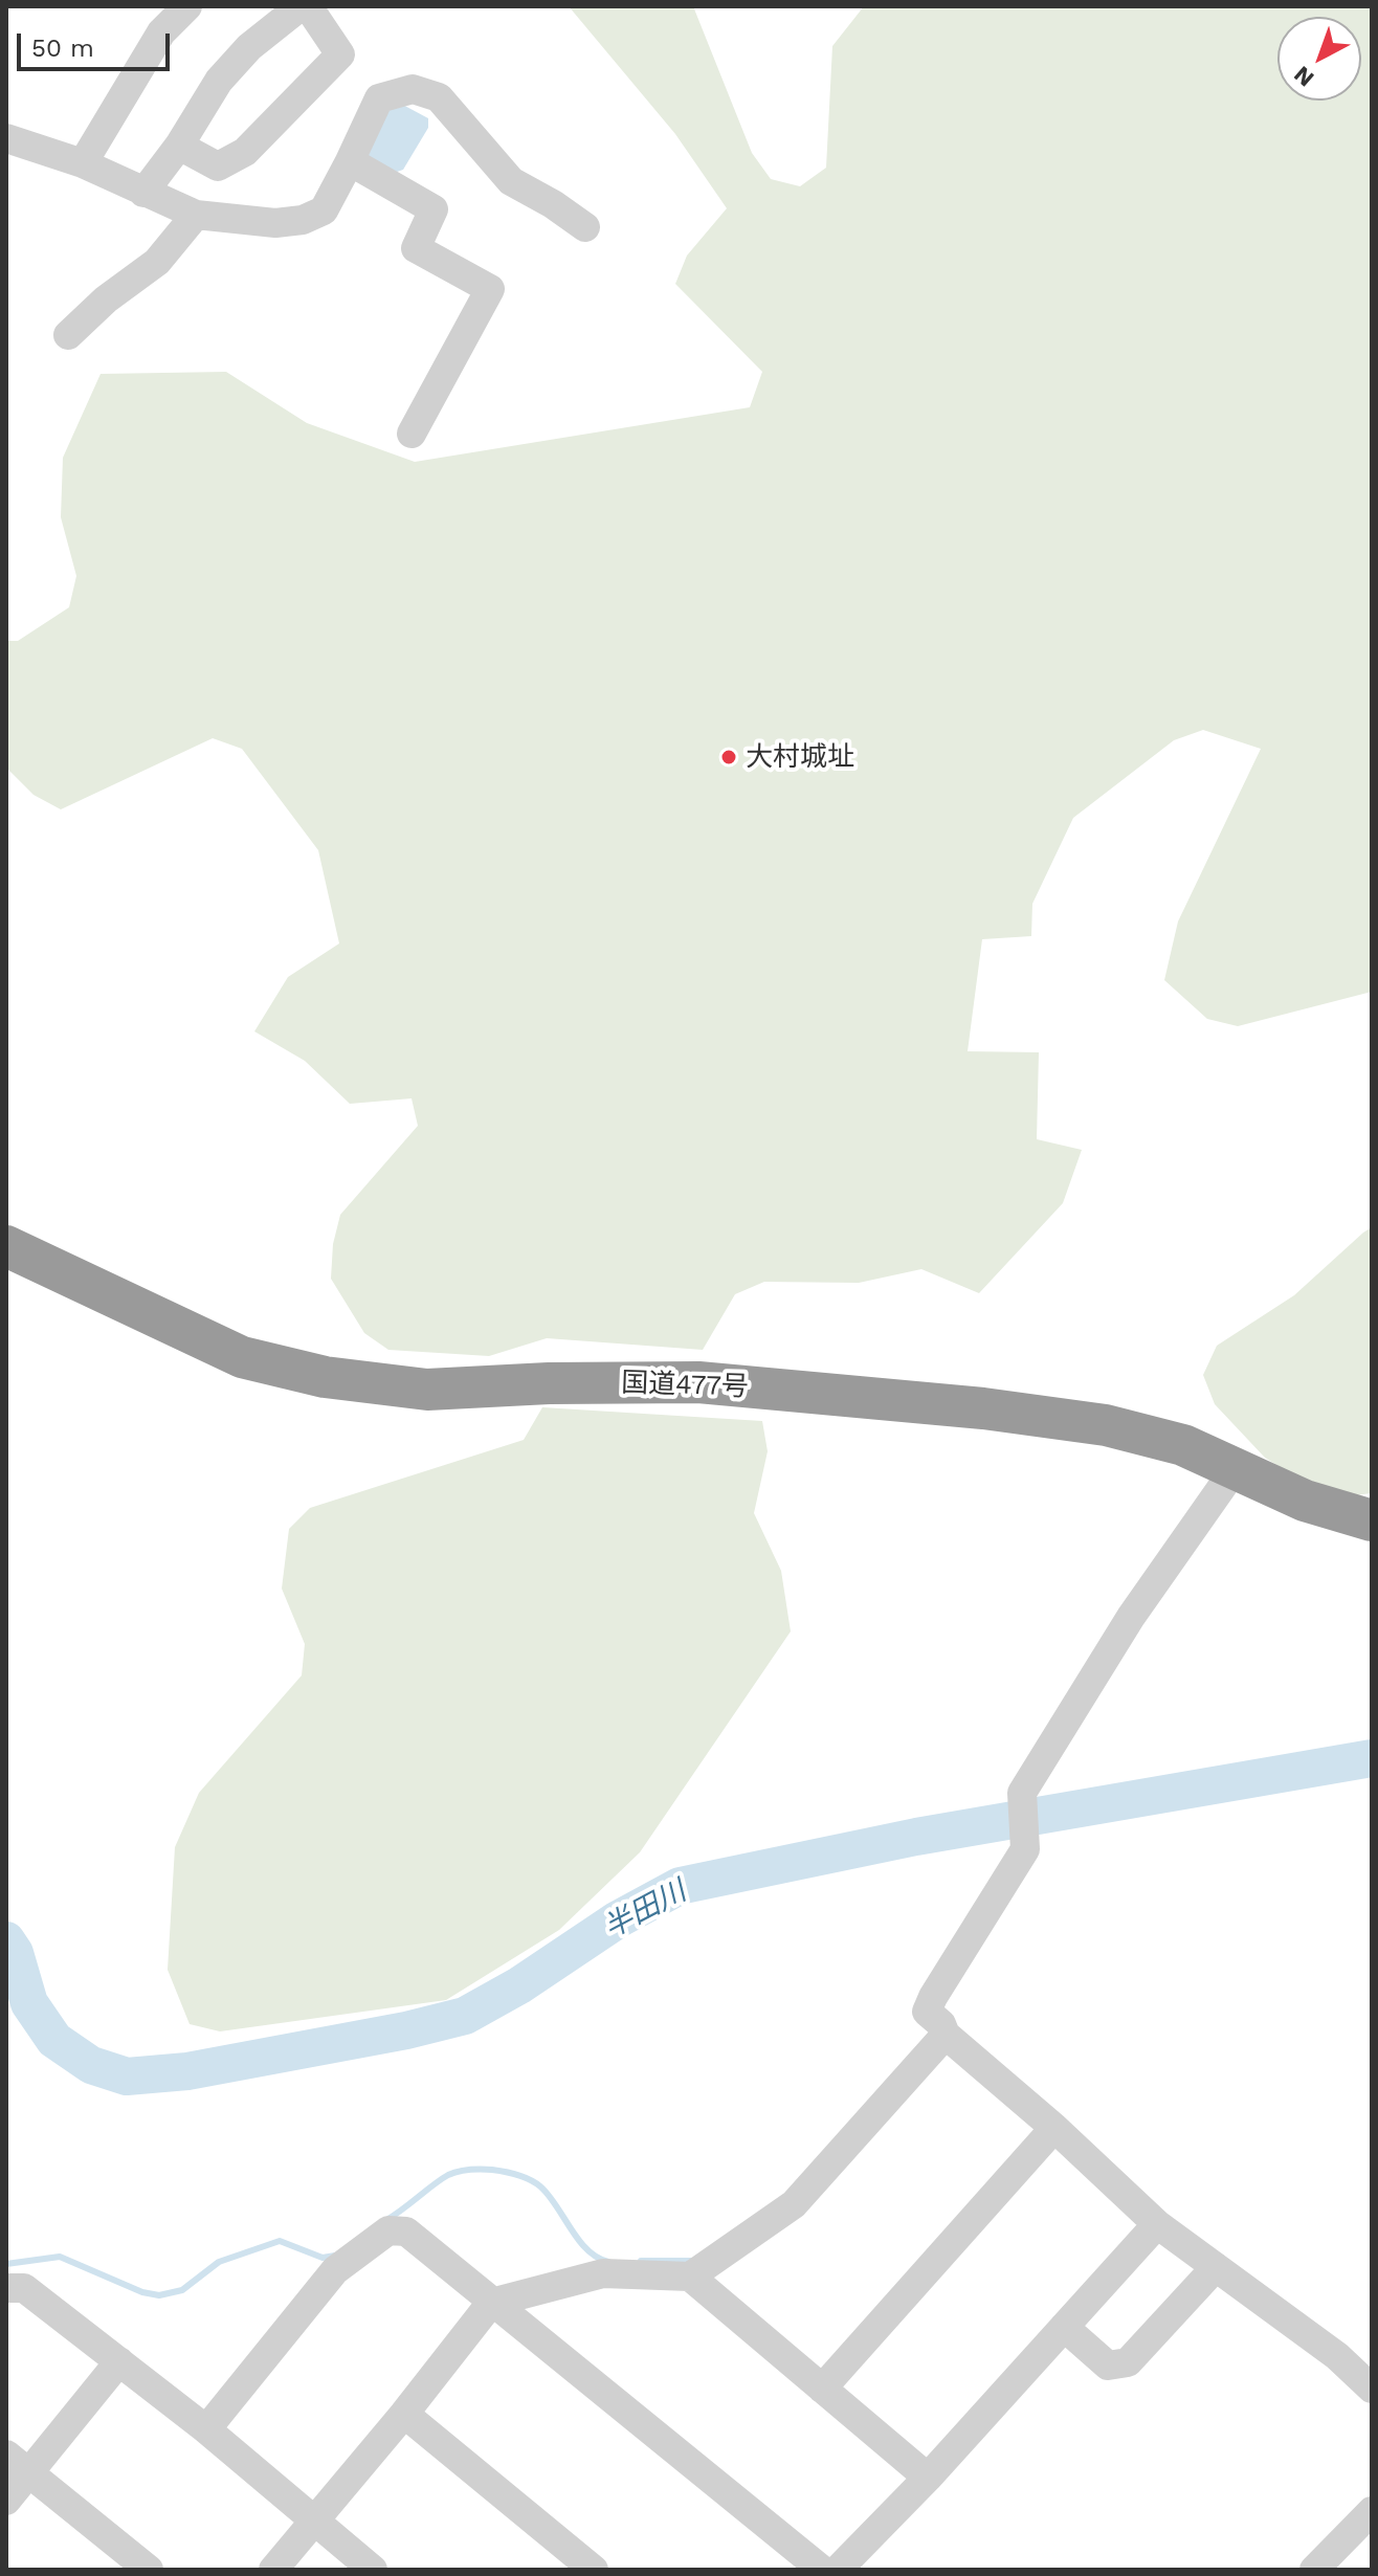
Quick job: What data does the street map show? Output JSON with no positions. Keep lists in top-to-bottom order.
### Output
{
  "streets": {
    "highway": ["国道477号"]
  },
  "water": ["半田川"],
  "places": ["大村城址"],
  "scale_bar": "50 m",
  "north": "bottom left"
}
